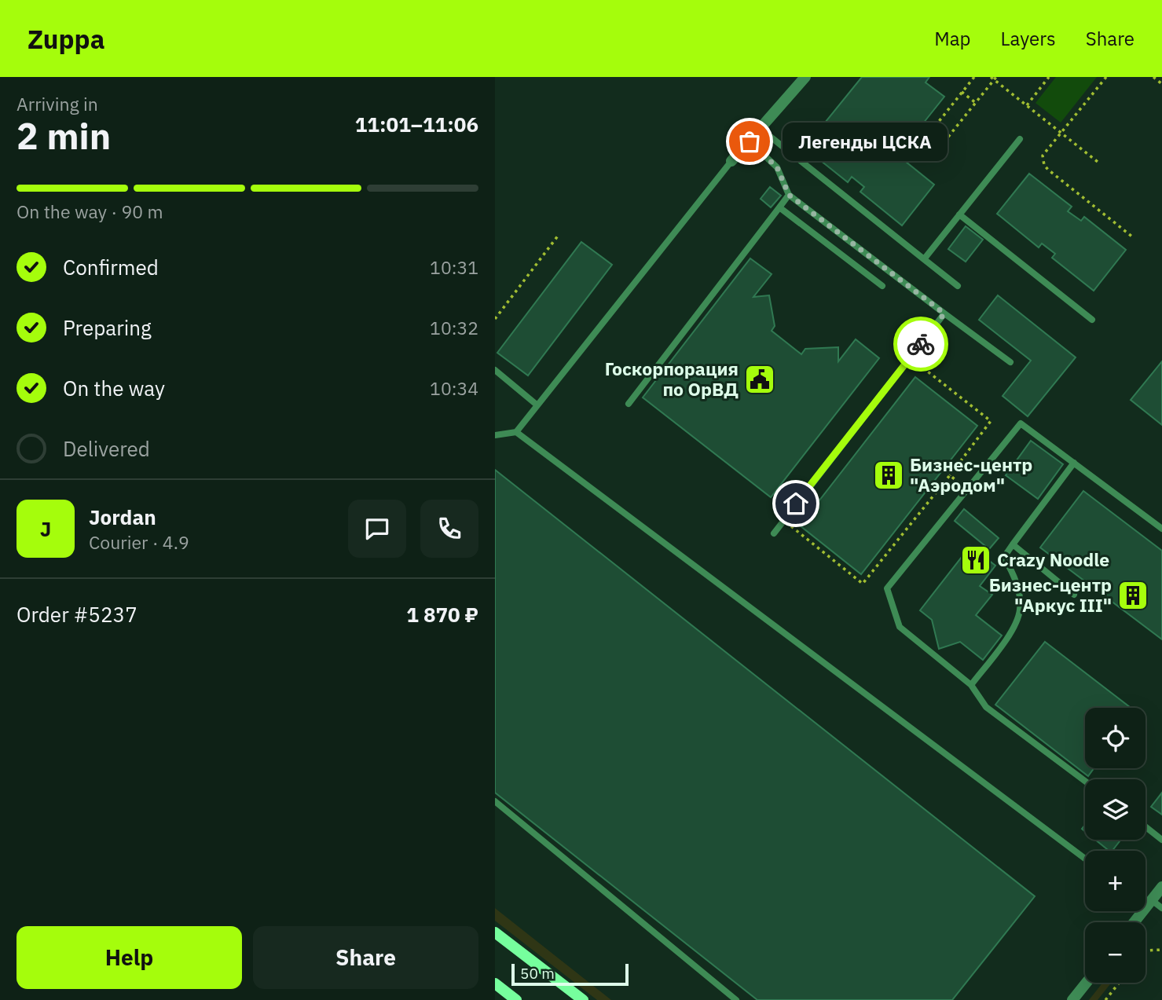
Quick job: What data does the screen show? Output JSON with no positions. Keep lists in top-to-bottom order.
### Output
{
  "places": {
    "other": ["Легенды ЦСКА"],
    "public building": ["Госкорпорация по ОрВД"],
    "building": ["Бизнес-центр \"Аэродом\"", "Бизнес-центр \"Аркус III\""],
    "restaurant": ["Crazy Noodle"]
  },
  "scale_bar": "50 m",
  "page": {
    "header": "Zuppa",
    "nav": ["Map", "Layers", "Share"],
    "heading": ["2 min", "Arriving in", "11:01–11:06"],
    "panel": [
      "Jordan",
      "Courier · 4.9",
      "Order #5237",
      "1 870 ₽"
    ],
    "bubble": "Легенды ЦСКА",
    "bar": "On the way · 90 m",
    "list": [
      ["Confirmed", "10:31"],
      ["Preparing", "10:32"],
      ["On the way", "10:34"],
      "Delivered"
    ],
    "round": "J",
    "map_buttons": ["+", "−"],
    "buttons": ["Help", "Share"],
    "scale": "50 m"
  }
}
